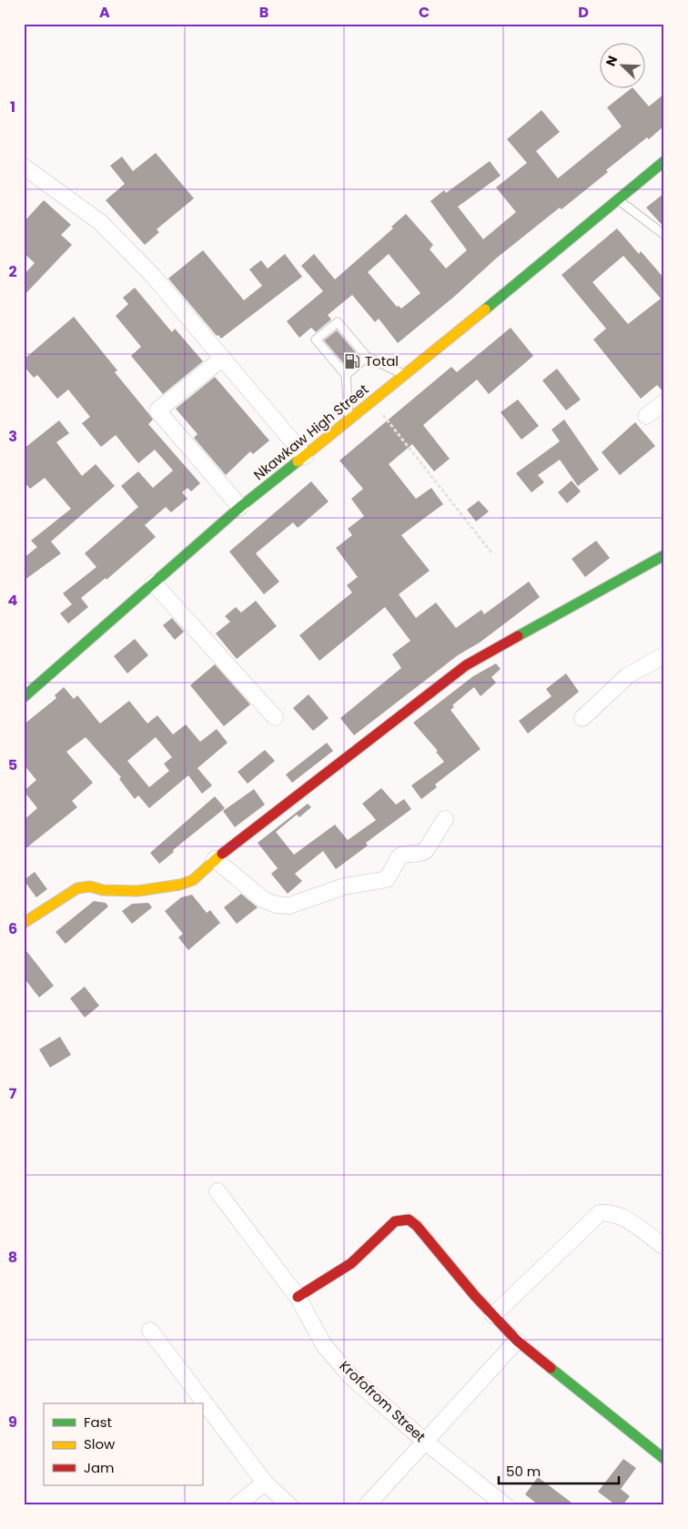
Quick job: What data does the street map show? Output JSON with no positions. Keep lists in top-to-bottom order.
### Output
{
  "streets": {
    "street": ["Nkawkaw High Street", "Krofofrom Street"]
  },
  "places": {
    "fuel station": ["Total"]
  },
  "legend": ["Fast", "Slow", "Jam"],
  "scale_bar": "50 m",
  "north": "top left",
  "grid": {
    "columns": [
      "A",
      "B",
      "C",
      "D"
    ],
    "rows": [
      "1",
      "2",
      "3",
      "4",
      "5",
      "6",
      "7",
      "8",
      "9"
    ]
  }
}
